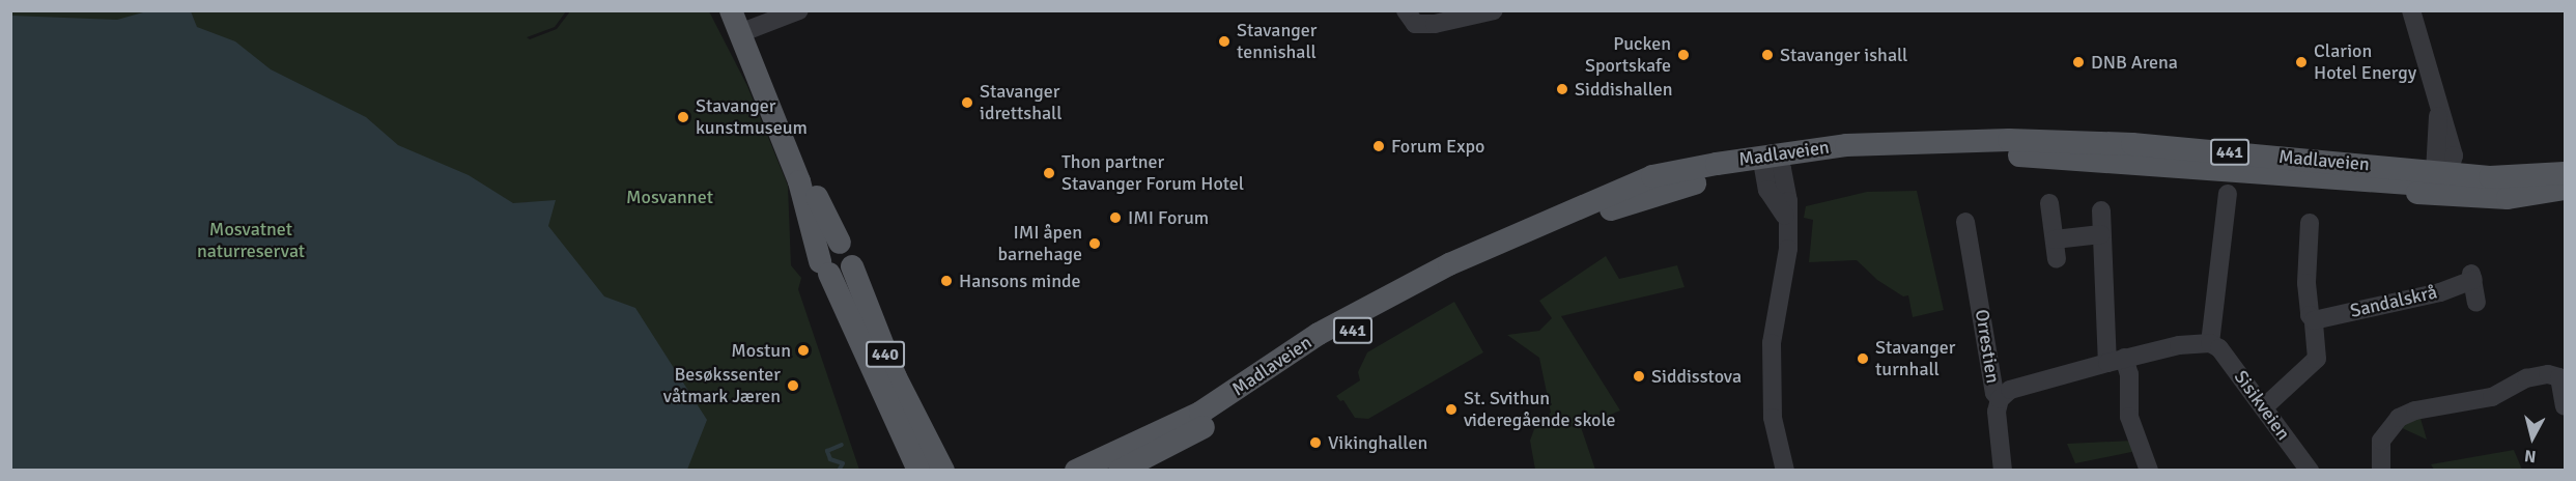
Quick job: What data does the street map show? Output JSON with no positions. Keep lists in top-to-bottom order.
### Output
{
  "streets": {
    "main road": ["441", "Madlaveien", "440"],
    "street": ["Sandalskrå", "Orrestien", "Sisikveien"]
  },
  "parks": ["Mosvannet", "Mosvatnet naturreservat"],
  "places": [
    "Stavanger tennishall",
    "Pucken Sportskafe",
    "Stavanger ishall",
    "DNB Arena",
    "Clarion Hotel Energy",
    "Siddishallen",
    "Stavanger idrettshall",
    "Stavanger kunstmuseum",
    "Forum Expo",
    "Thon partner Stavanger Forum Hotel",
    "IMI Forum",
    "IMI åpen barnehage",
    "Hansons minde",
    "Mostun",
    "Stavanger turnhall",
    "Siddisstova",
    "Besøkssenter våtmark Jæren",
    "St. Svithun videregående skole",
    "Vikinghallen"
  ],
  "north": "bottom"
}
